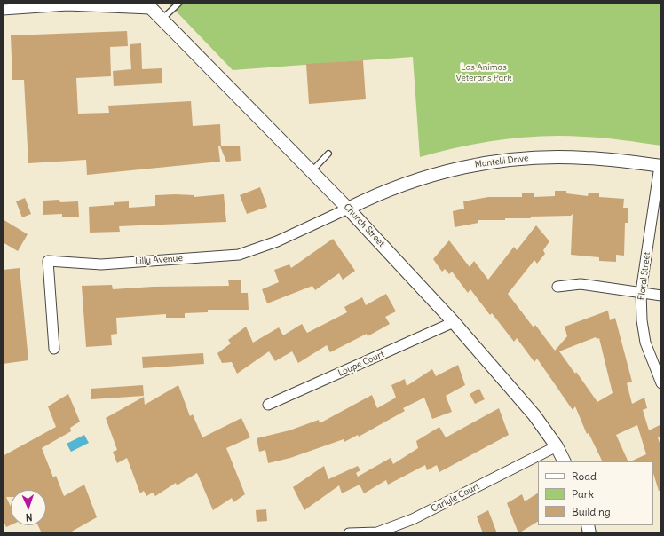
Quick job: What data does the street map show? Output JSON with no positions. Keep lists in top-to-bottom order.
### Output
{
  "streets": {
    "street": [
      "Mantelli Drive",
      "Church Street",
      "Lilly Avenue",
      "Floral Street",
      "Loupe Court",
      "Carlyle Court"
    ]
  },
  "crossings": [
    ["Mantelli Drive", "Church Street"],
    ["Mantelli Drive", "Lilly Avenue"],
    ["Mantelli Drive", "Floral Street"],
    ["Church Street", "Lilly Avenue"],
    ["Church Street", "Loupe Court"],
    ["Church Street", "Carlyle Court"]
  ],
  "parks": ["Las Animas Veterans Park"],
  "legend": ["Road", "Park", "Building"],
  "north": "bottom"
}
